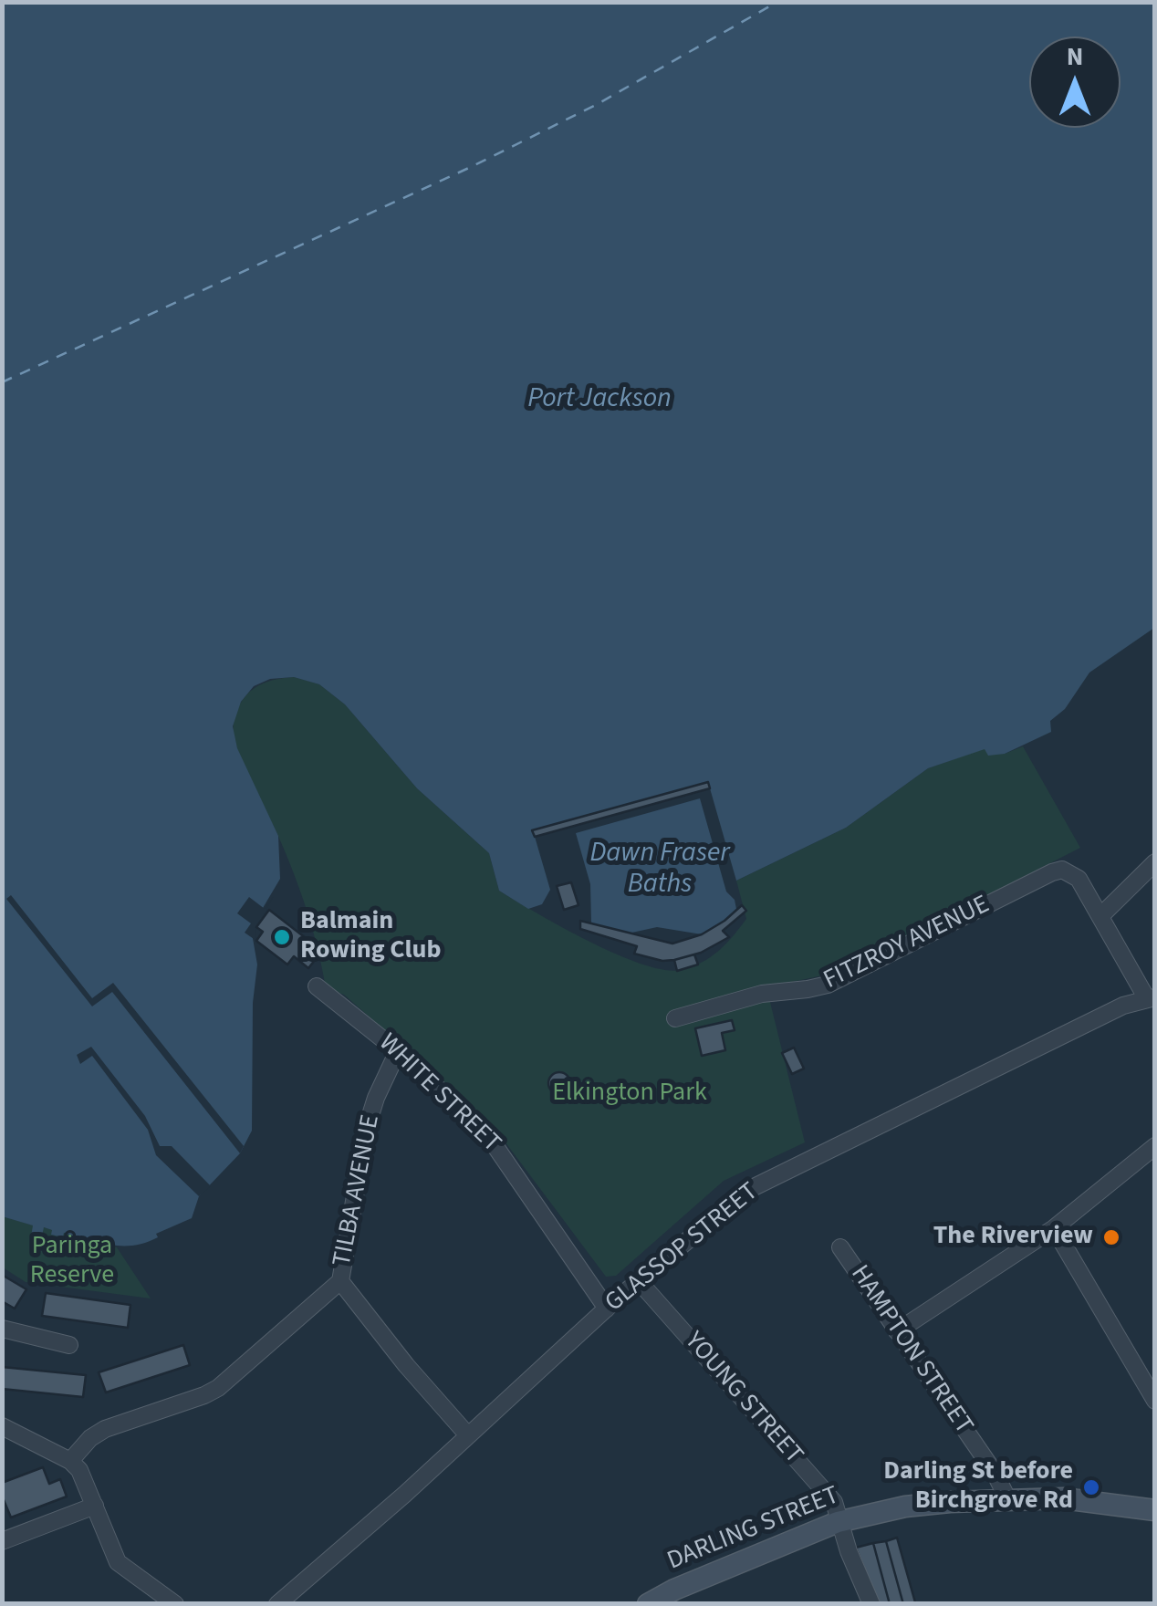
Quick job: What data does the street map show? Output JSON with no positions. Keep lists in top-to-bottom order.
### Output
{
  "streets": {
    "street": [
      "FITZROY AVENUE",
      "WHITE STREET",
      "TILBA AVENUE",
      "GLASSOP STREET",
      "HAMPTON STREET",
      "YOUNG STREET",
      "DARLING STREET"
    ]
  },
  "crossings": [
    ["WHITE STREET", "TILBA AVENUE"],
    ["WHITE STREET", "GLASSOP STREET"],
    ["GLASSOP STREET", "YOUNG STREET"],
    ["HAMPTON STREET", "DARLING STREET"],
    ["YOUNG STREET", "DARLING STREET"]
  ],
  "water": ["Port Jackson", "Dawn Fraser Baths"],
  "parks": ["Elkington Park", "Paringa Reserve"],
  "places": ["Balmain Rowing Club", "The Riverview", "Darling St before Birchgrove Rd"],
  "north": "top"
}
